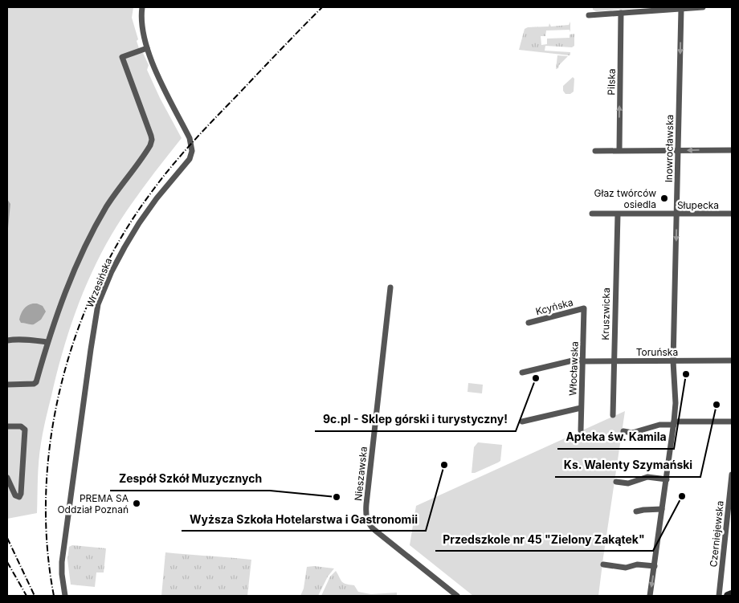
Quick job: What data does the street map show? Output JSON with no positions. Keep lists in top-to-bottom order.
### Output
{
  "streets": {
    "street": [
      "Pilska",
      "Inowrocławska",
      "Słupecka",
      "Wrzesińska",
      "Kcyńska",
      "Kruszwicka",
      "Toruńska",
      "Włocławska",
      "Nieszawska",
      "Czerniejewska"
    ]
  },
  "crossings": [
    ["Inowrocławska", "Słupecka"],
    ["Inowrocławska", "Toruńska"],
    ["Słupecka", "Kruszwicka"],
    ["Kcyńska", "Włocławska"],
    ["Kruszwicka", "Toruńska"],
    ["Toruńska", "Włocławska"]
  ],
  "one_way": ["Pilska", "Inowrocławska"],
  "places": [
    "Głaz twórców osiedla",
    "Apteka św. Kamila",
    "9c.pl - Sklep górski i turystyczny!",
    "Ks. Walenty Szymański",
    "Wyższa Szkoła Hotelarstwa i Gastronomii",
    "Przedszkole nr 45 \"Zielony Zakątek\"",
    "Zespół Szkół Muzycznych",
    "PREMA SA Oddział Poznań"
  ]
}
